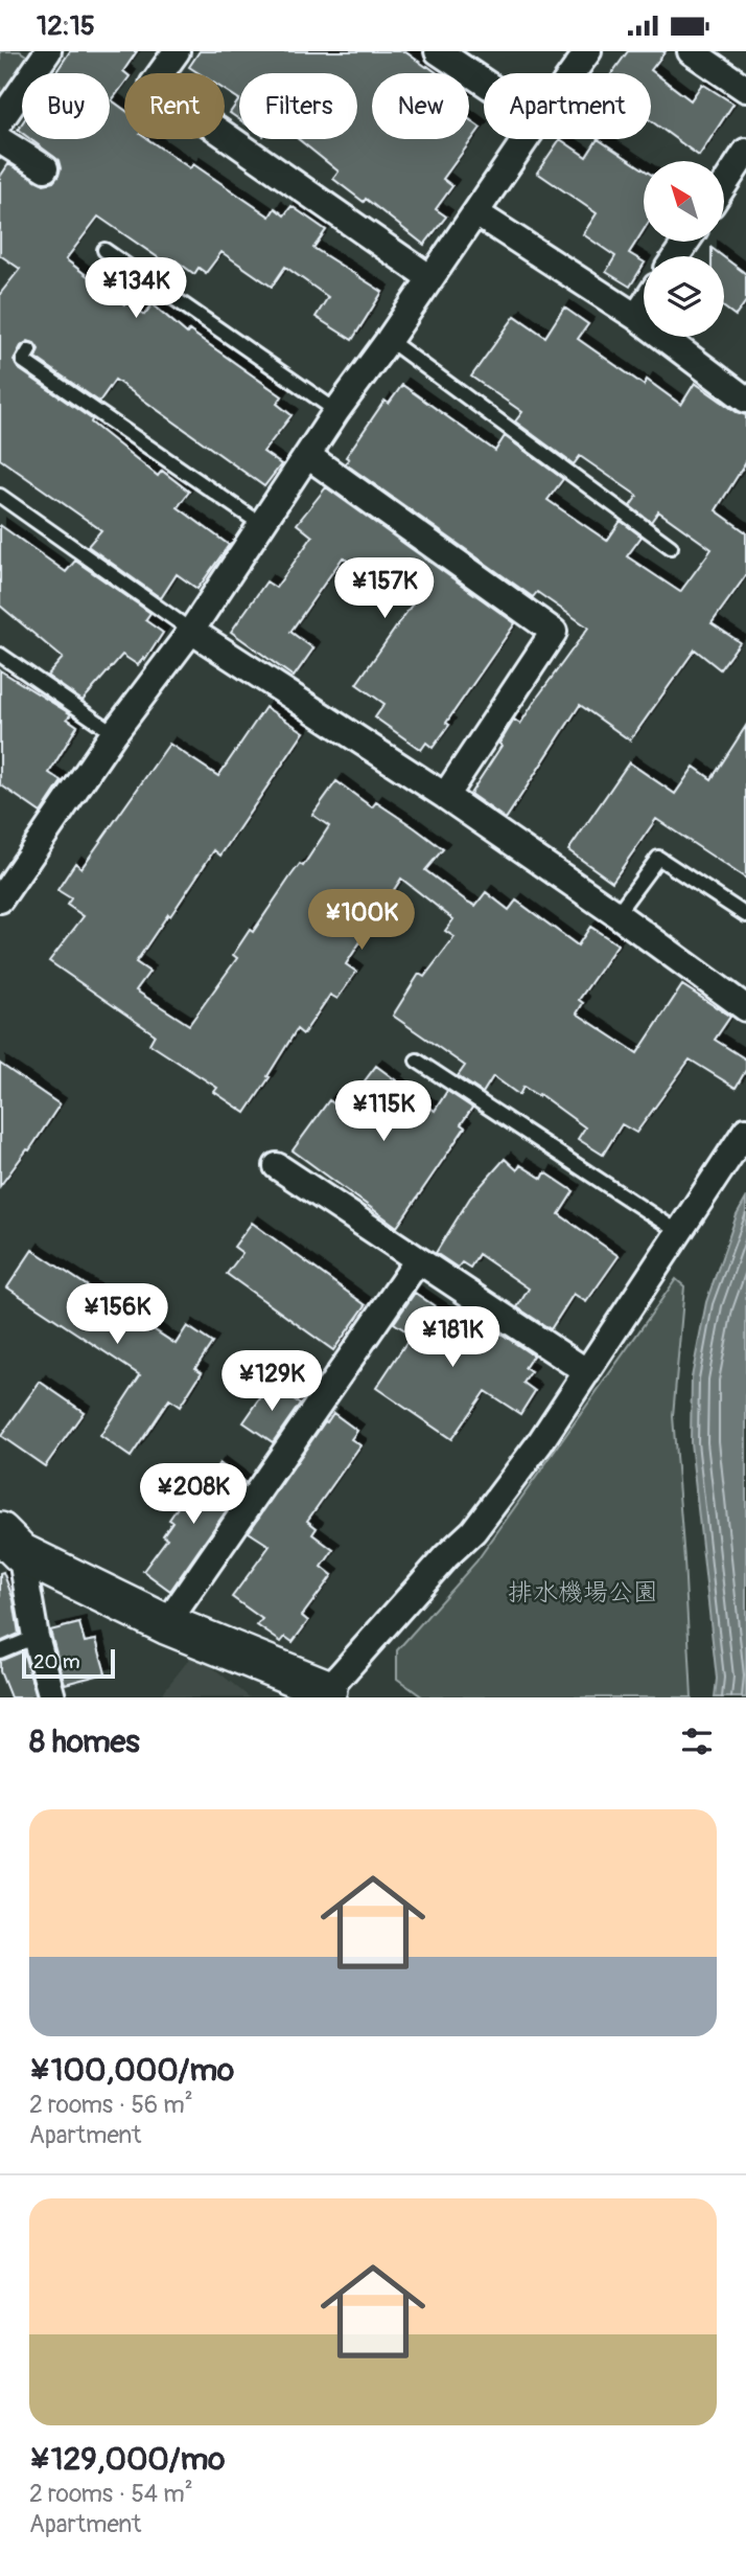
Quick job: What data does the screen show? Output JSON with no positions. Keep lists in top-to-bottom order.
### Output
{
  "parks": ["排水機場公園"],
  "scale_bar": "20 m",
  "north": "top left",
  "page": {
    "status": "12:15",
    "chip": [
      "Buy",
      "Rent",
      "Filters",
      "New",
      "Apartment"
    ],
    "price": [
      "¥134K",
      "¥157K",
      "¥100K",
      "¥115K",
      "¥156K",
      "¥181K",
      "¥129K",
      "¥208K"
    ],
    "scale": "20 m",
    "heading": "8 homes",
    "list": [
      {
        "name": "¥100,000/mo",
        "note": "2 rooms · 56 m² · Apartment"
      },
      {
        "name": "¥129,000/mo",
        "note": "2 rooms · 54 m² · Apartment"
      }
    ]
  }
}
